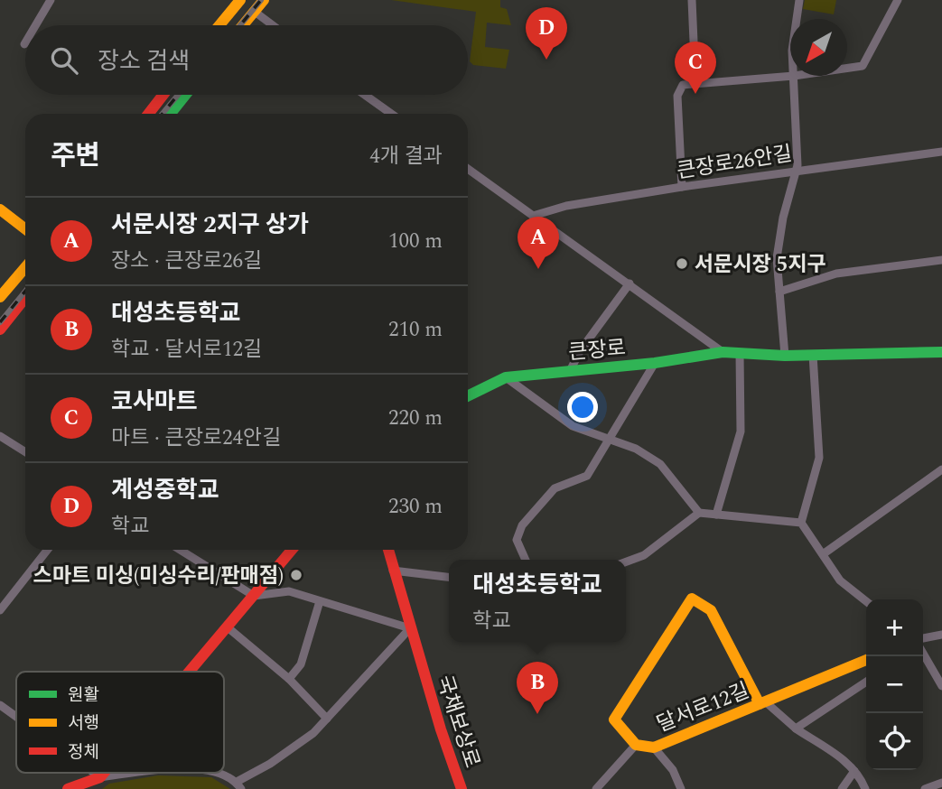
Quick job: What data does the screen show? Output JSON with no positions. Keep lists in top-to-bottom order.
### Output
{
  "streets": {
    "street": [
      "큰장로26안길",
      "큰장로",
      "달서로12길",
      "국채보상로"
    ]
  },
  "places": ["서문시장 5지구", "스마트 미싱(미싱수리/판매점)"],
  "legend": ["원활", "서행", "정체"],
  "north": "bottom left",
  "page": {
    "pins": [
      "D",
      "C",
      "A",
      "B"
    ],
    "search": "장소 검색",
    "heading": ["주변", "4개 결과"],
    "list": [
      {
        "mark": "A",
        "name": "서문시장 2지구 상가",
        "note": "장소 · 큰장로26길",
        "value": "100 m"
      },
      {
        "mark": "B",
        "name": "대성초등학교",
        "note": "학교 · 달서로12길",
        "value": "210 m"
      },
      {
        "mark": "C",
        "name": "코사마트",
        "note": "마트 · 큰장로24안길",
        "value": "220 m"
      },
      {
        "mark": "D",
        "name": "계성중학교",
        "note": "학교",
        "value": "230 m"
      }
    ],
    "popup": ["대성초등학교", "학교"],
    "map_buttons": ["+", "−"]
  }
}
